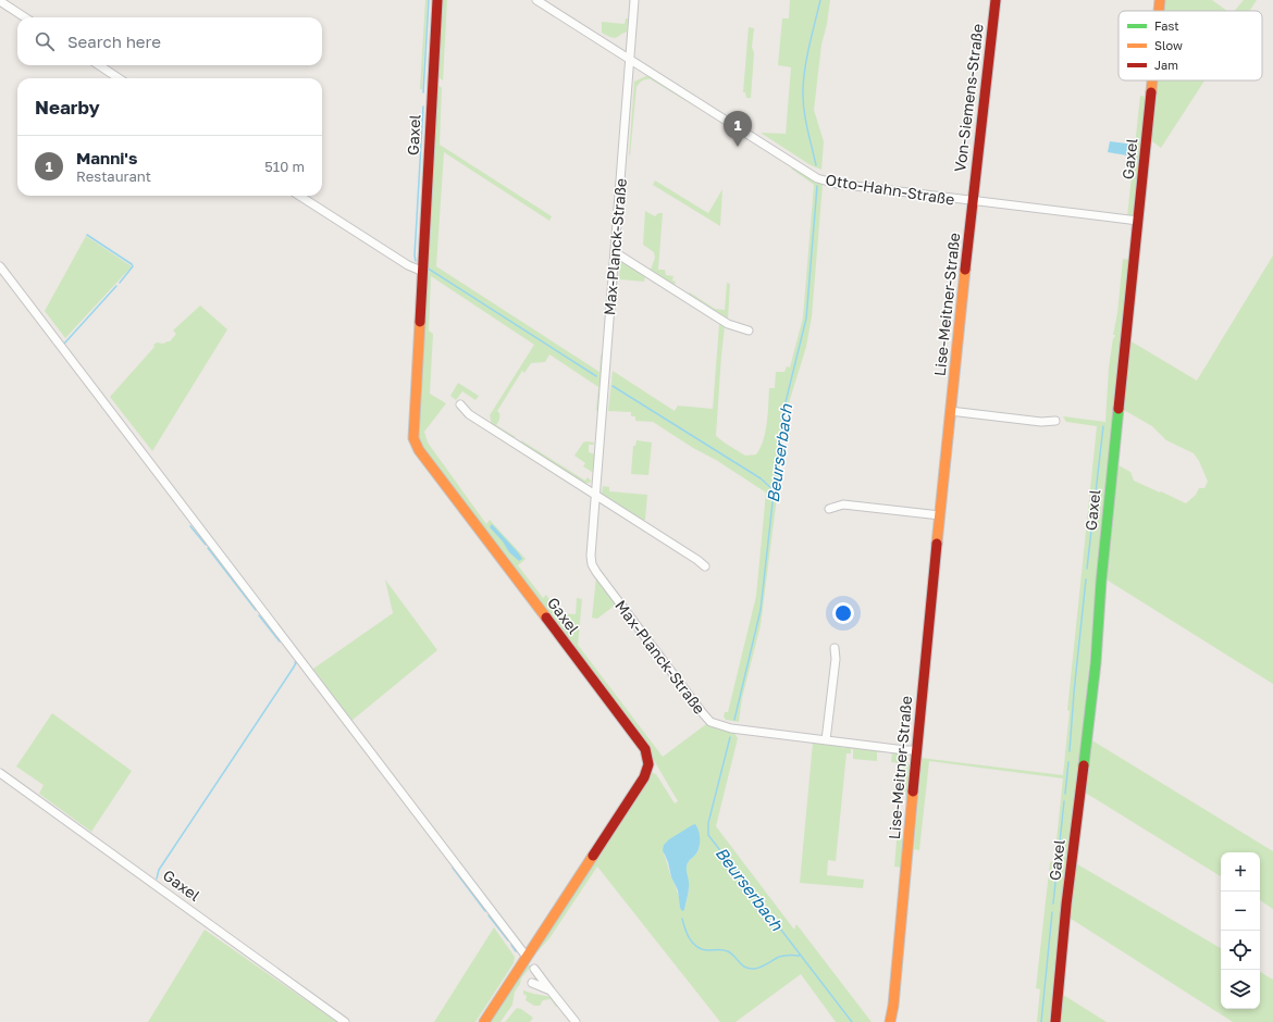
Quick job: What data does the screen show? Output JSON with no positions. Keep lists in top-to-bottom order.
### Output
{
  "streets": {
    "street": [
      "Von-Siemens-Straße",
      "Gaxel",
      "Otto-Hahn-Straße",
      "Max-Planck-Straße",
      "Lise-Meitner-Straße"
    ]
  },
  "crossings": [
    ["Von-Siemens-Straße", "Otto-Hahn-Straße"],
    ["Von-Siemens-Straße", "Lise-Meitner-Straße"],
    ["Gaxel", "Otto-Hahn-Straße"],
    ["Otto-Hahn-Straße", "Max-Planck-Straße"],
    ["Otto-Hahn-Straße", "Lise-Meitner-Straße"],
    ["Max-Planck-Straße", "Lise-Meitner-Straße"]
  ],
  "water": ["Beurserbach"],
  "legend": ["Fast", "Slow", "Jam"],
  "page": {
    "search": "Search here",
    "heading": "Nearby",
    "pins": "1",
    "list": [
      {
        "mark": "1",
        "name": "Manni's",
        "note": "Restaurant",
        "value": "510 m"
      }
    ],
    "map_buttons": ["+", "−"]
  }
}
